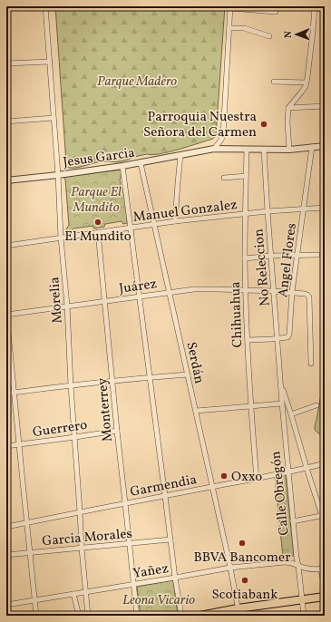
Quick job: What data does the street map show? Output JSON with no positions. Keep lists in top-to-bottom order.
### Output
{
  "streets": {
    "street": [
      "Jesus Garcia",
      "Manuel Gonzalez",
      "Angel Flores",
      "No Releccion",
      "Juárez",
      "Morelia",
      "Chihuahua",
      "Serdán",
      "Monterrey",
      "Guerrero",
      "Garmendia",
      "Calle Obregón",
      "Garcia Morales",
      "Yañez"
    ]
  },
  "crossings": [
    ["Jesus Garcia", "Angel Flores"],
    ["Jesus Garcia", "No Releccion"],
    ["Jesus Garcia", "Morelia"],
    ["Jesus Garcia", "Chihuahua"],
    ["Jesus Garcia", "Serdán"],
    ["Manuel Gonzalez", "Angel Flores"],
    ["Manuel Gonzalez", "No Releccion"],
    ["Manuel Gonzalez", "Morelia"],
    ["Manuel Gonzalez", "Chihuahua"],
    ["Manuel Gonzalez", "Serdán"],
    ["Manuel Gonzalez", "Monterrey"],
    ["Angel Flores", "No Releccion"],
    ["Angel Flores", "Juárez"],
    ["No Releccion", "Juárez"],
    ["No Releccion", "Calle Obregón"],
    ["Juárez", "Morelia"],
    ["Juárez", "Chihuahua"],
    ["Juárez", "Serdán"],
    ["Juárez", "Monterrey"],
    ["Morelia", "Guerrero"],
    ["Morelia", "Garmendia"],
    ["Morelia", "Garcia Morales"],
    ["Morelia", "Yañez"],
    ["Chihuahua", "Garmendia"],
    ["Serdán", "Garmendia"],
    ["Serdán", "Yañez"],
    ["Monterrey", "Guerrero"],
    ["Monterrey", "Garmendia"],
    ["Monterrey", "Garcia Morales"],
    ["Monterrey", "Yañez"],
    ["Garmendia", "Calle Obregón"],
    ["Calle Obregón", "Yañez"]
  ],
  "parks": ["Parque Madero", "Parque El Mundito", "Leona Vicario"],
  "places": [
    "Parroquia Nuestra Señora del Carmen",
    "El Mundito",
    "Oxxo",
    "BBVA Bancomer",
    "Scotiabank"
  ],
  "north": "left"
}
